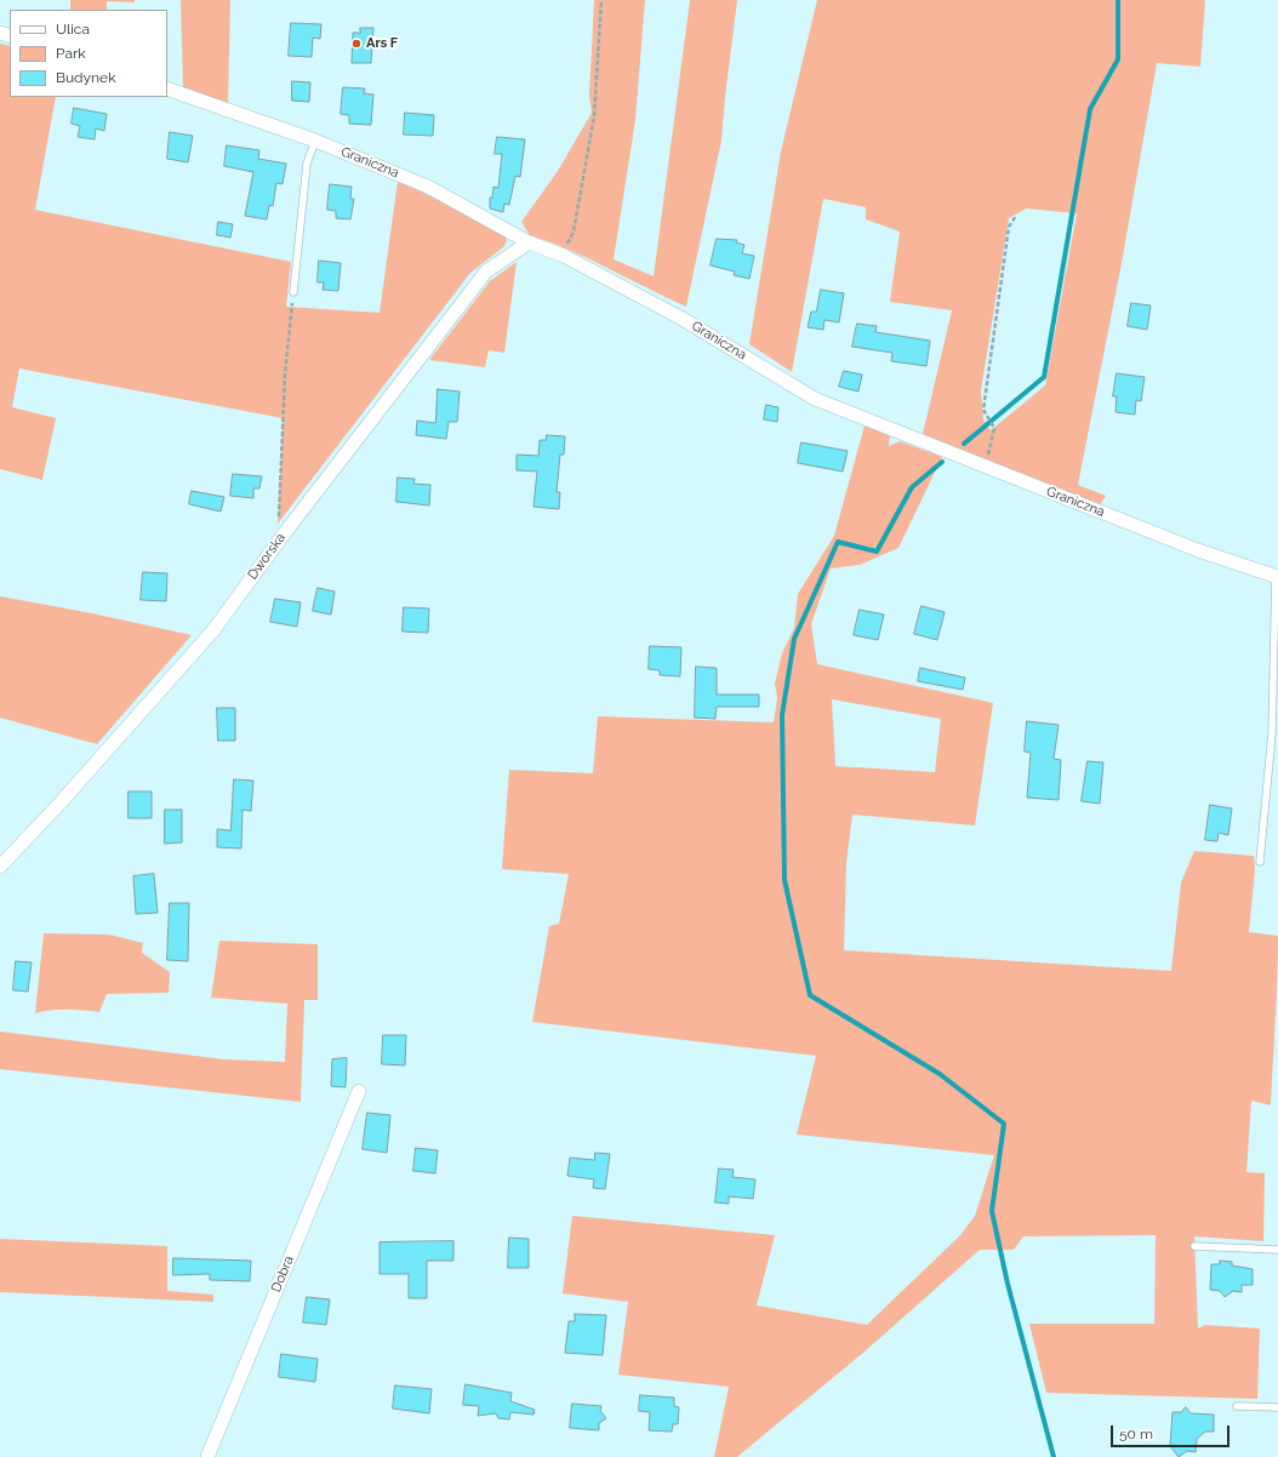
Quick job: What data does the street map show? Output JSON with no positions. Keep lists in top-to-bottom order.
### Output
{
  "streets": {
    "street": ["Graniczna", "Dworska", "Dobra"]
  },
  "crossings": [
    ["Graniczna", "Dworska"]
  ],
  "places": ["Ars F"],
  "legend": ["Ulica", "Park", "Budynek"],
  "scale_bar": "50 m"
}
